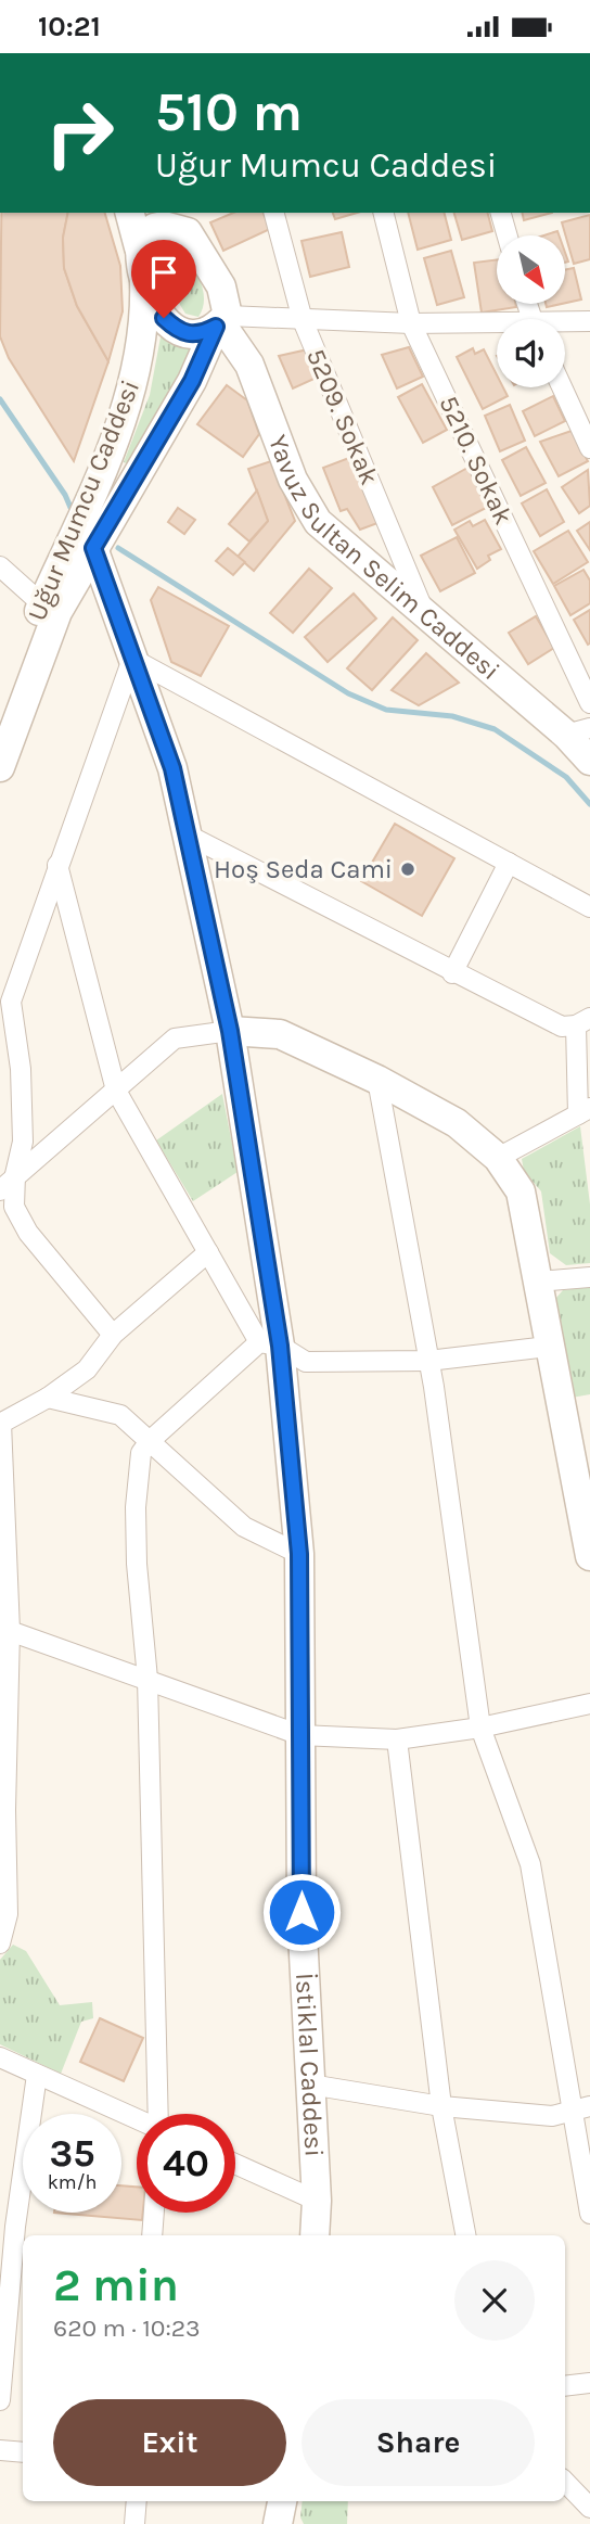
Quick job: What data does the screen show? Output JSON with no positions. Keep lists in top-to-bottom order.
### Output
{
  "streets": {
    "street": [
      "5209. Sokak",
      "5210. Sokak",
      "Uğur Mumcu Caddesi",
      "Yavuz Sultan Selim Caddesi",
      "İstiklal Caddesi"
    ]
  },
  "crossings": [
    ["5209. Sokak", "Yavuz Sultan Selim Caddesi"],
    ["Uğur Mumcu Caddesi", "Yavuz Sultan Selim Caddesi"],
    ["Uğur Mumcu Caddesi", "İstiklal Caddesi"]
  ],
  "places": ["Hoş Seda Cami"],
  "north": "bottom right",
  "page": {
    "status": "10:21",
    "turn": ["510 m", "Uğur Mumcu Caddesi"],
    "speed": "35 km/h",
    "limit": "40",
    "heading": ["2 min", "620 m · 10:23"],
    "buttons": ["Exit", "Share"]
  }
}
